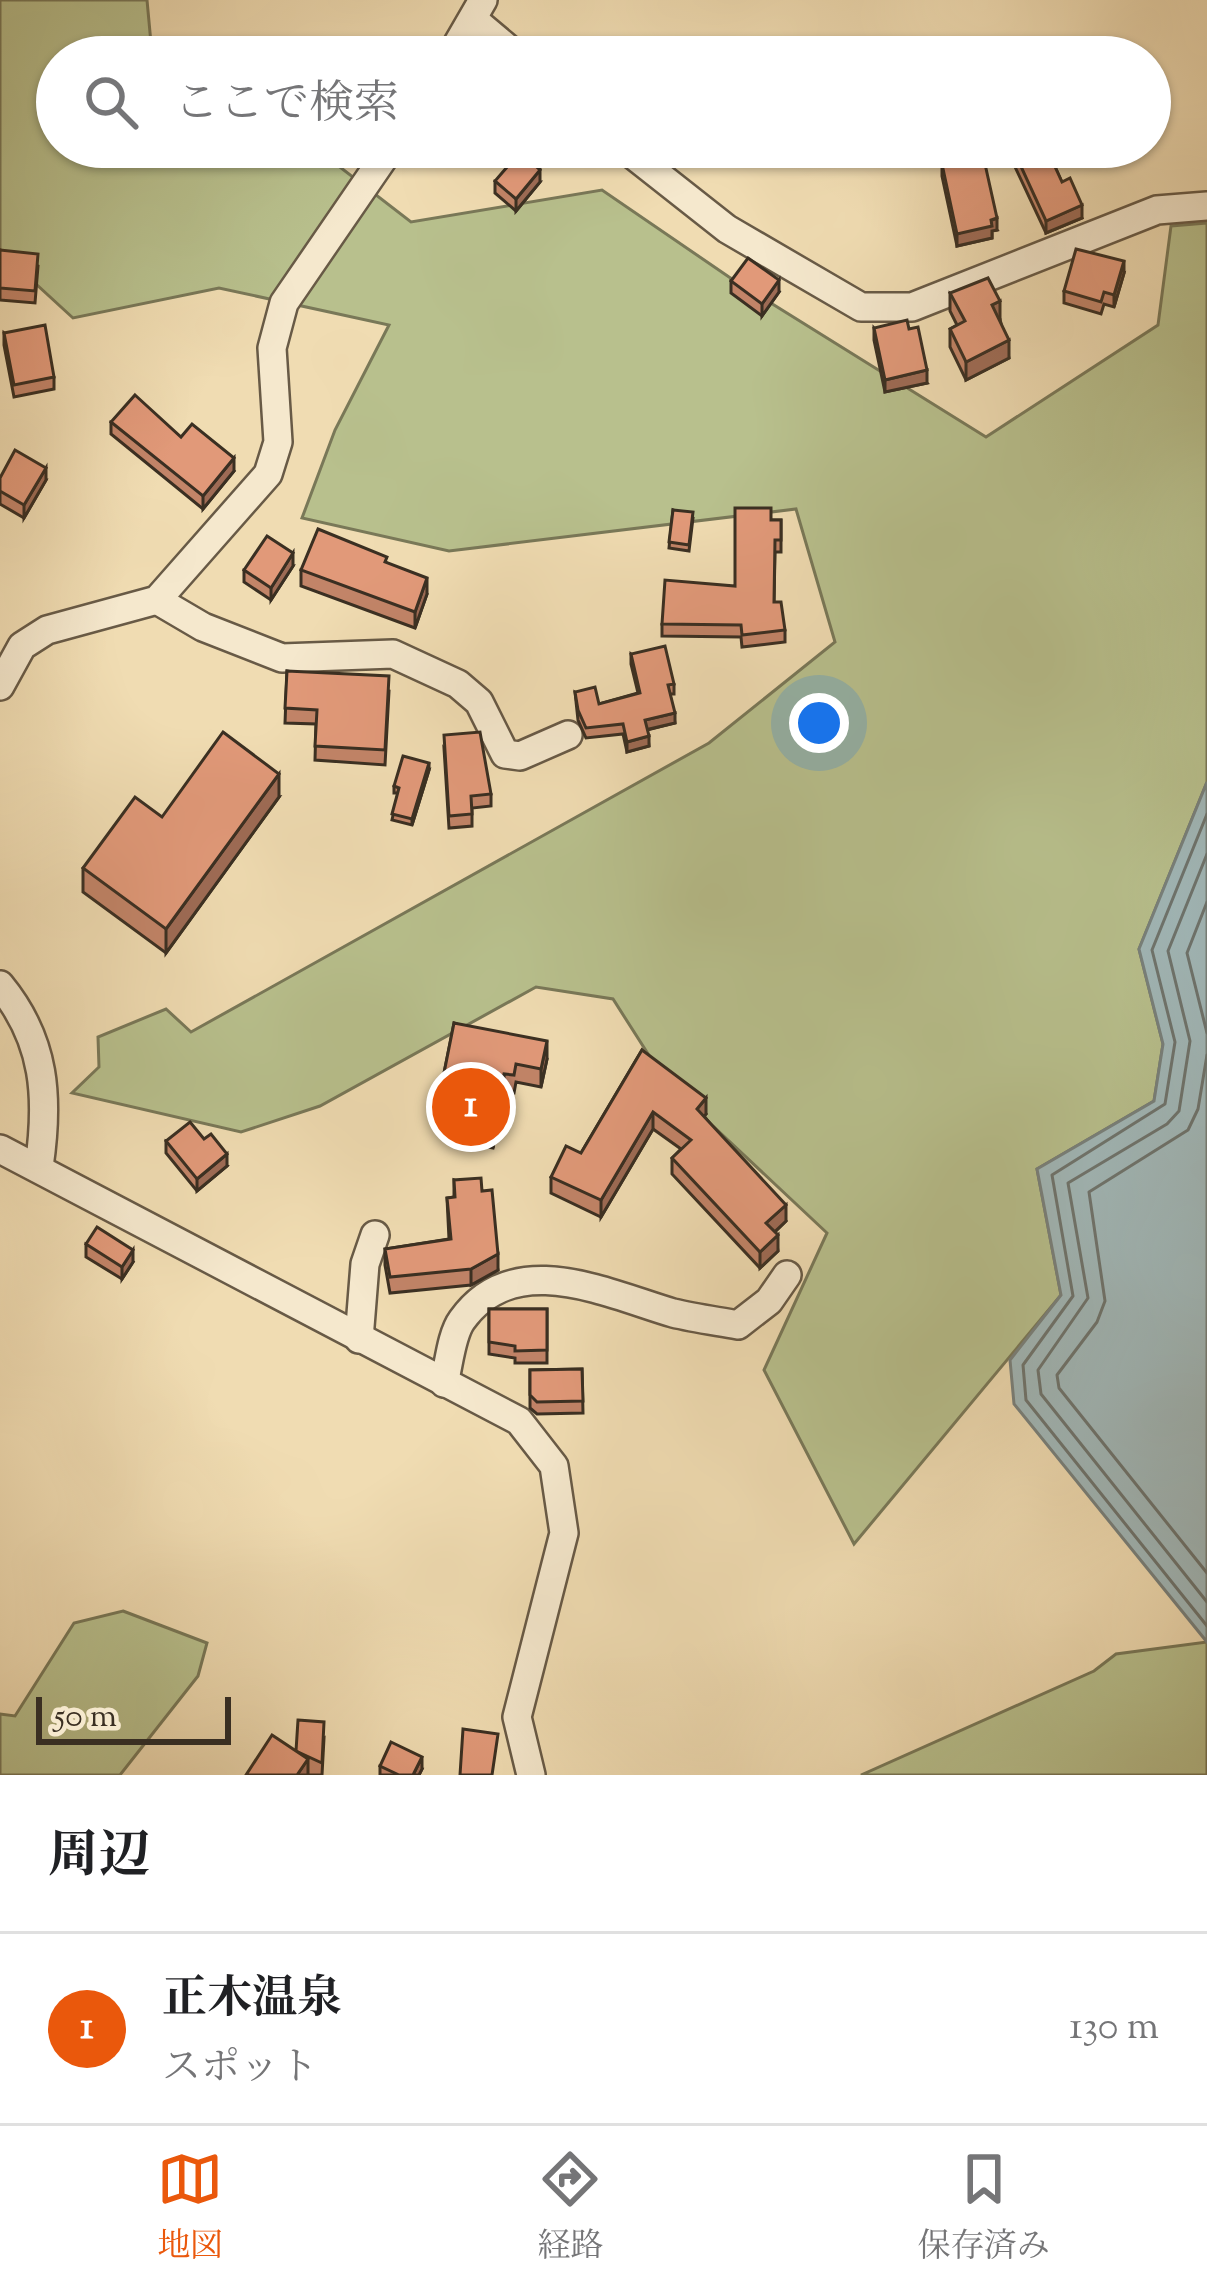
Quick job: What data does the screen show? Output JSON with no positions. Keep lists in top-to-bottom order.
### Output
{
  "scale_bar": "50 m",
  "page": {
    "search": "ここで検索",
    "pins": "1",
    "scale": "50 m",
    "heading": "周辺",
    "list": [
      {
        "mark": "1",
        "name": "正木温泉",
        "note": "スポット",
        "value": "130 m"
      }
    ],
    "nav": ["地図", "経路", "保存済み"]
  }
}
